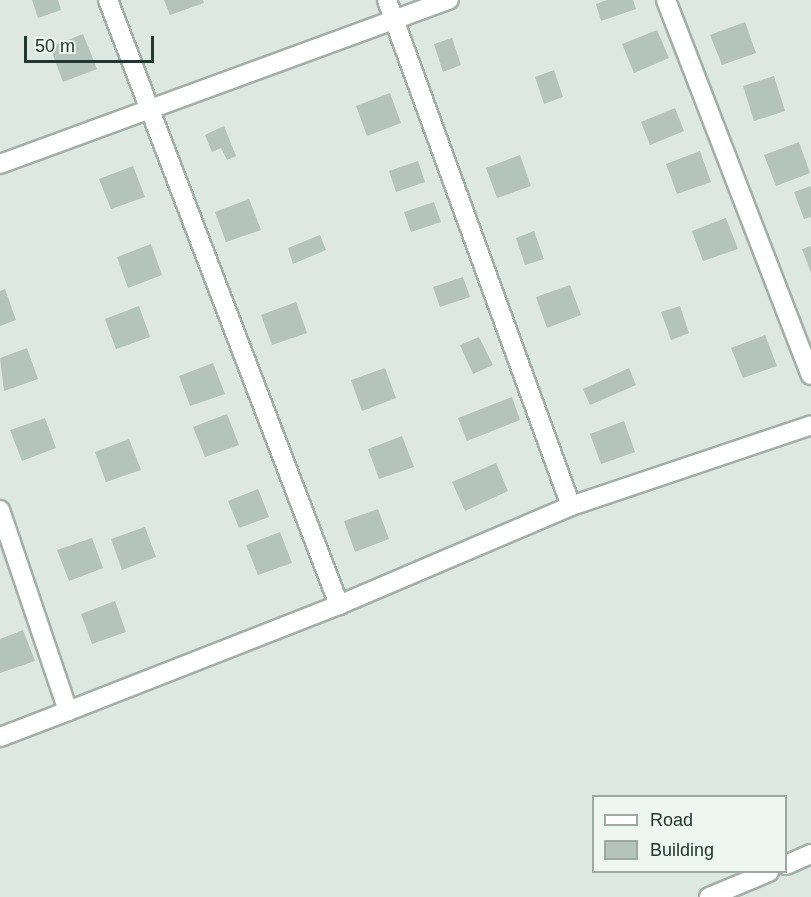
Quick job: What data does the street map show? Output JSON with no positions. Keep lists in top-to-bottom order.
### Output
{
  "legend": ["Road", "Building"],
  "scale_bar": "50 m"
}
